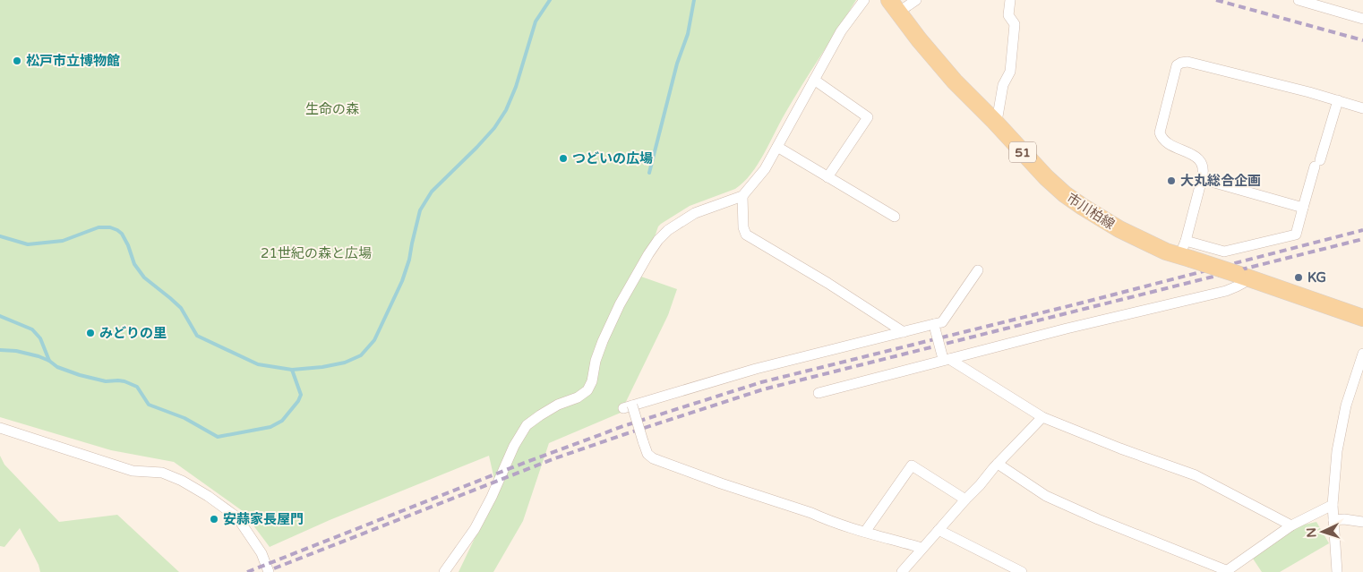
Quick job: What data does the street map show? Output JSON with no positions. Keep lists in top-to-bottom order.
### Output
{
  "streets": {
    "main road": ["51", "市川柏線"]
  },
  "parks": ["生命の森", "21世紀の森と広場"],
  "places": [
    "松戸市立博物館",
    "つどいの広場",
    "大丸総合企画",
    "KG",
    "みどりの里",
    "安蒜家長屋門"
  ],
  "north": "left"
}
